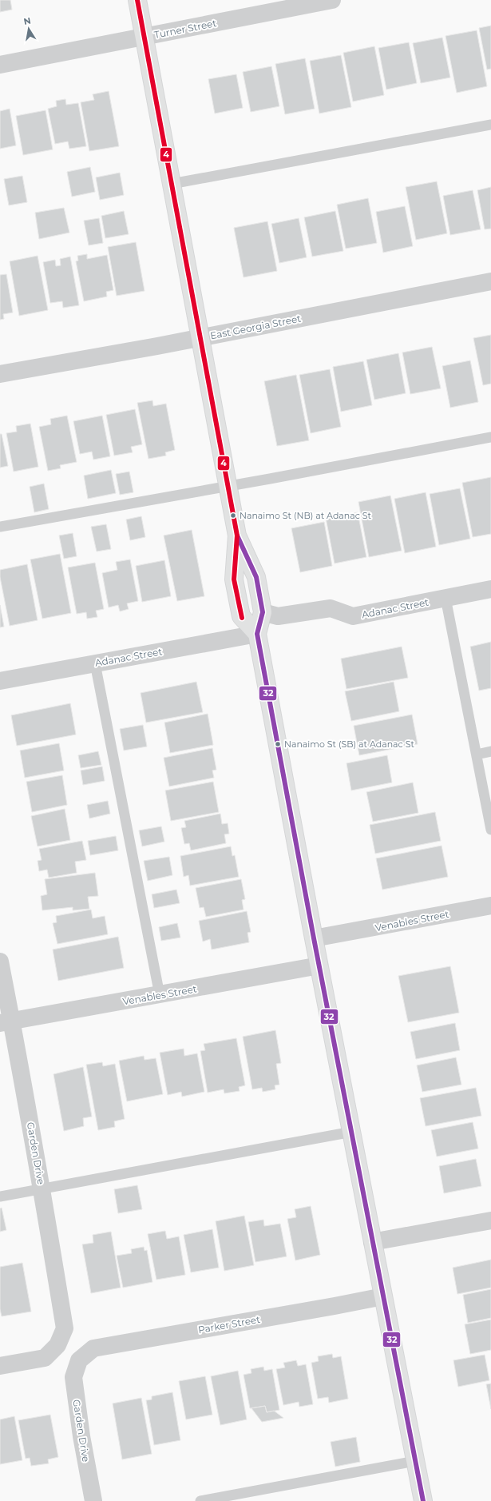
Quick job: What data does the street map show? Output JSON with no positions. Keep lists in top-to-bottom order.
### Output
{
  "streets": {
    "street": [
      "Turner Street",
      "East Georgia Street",
      "Adanac Street",
      "Venables Street",
      "Garden Drive",
      "Parker Street"
    ]
  },
  "crossings": [
    ["Venables Street", "Garden Drive"],
    ["Garden Drive", "Parker Street"]
  ],
  "places": ["Nanaimo St (NB) at Adanac St", "Nanaimo St (SB) at Adanac St"],
  "lines": ["transit line 4", "transit line 32"],
  "north": "top"
}
